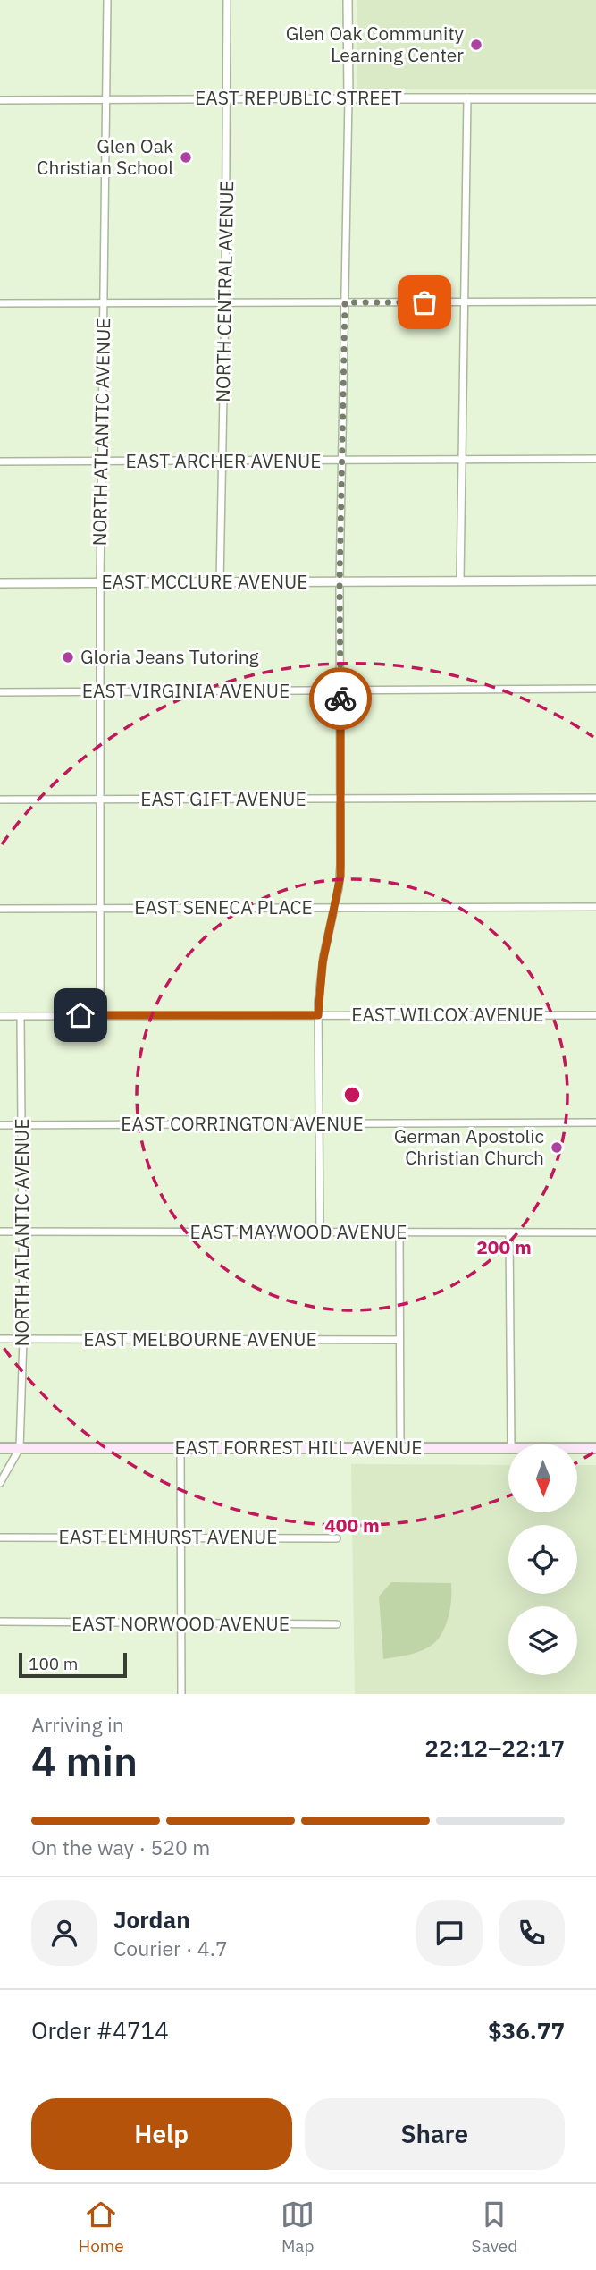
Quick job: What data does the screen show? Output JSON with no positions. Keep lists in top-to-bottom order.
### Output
{
  "streets": {
    "main road": ["EAST FORREST HILL AVENUE"],
    "street": [
      "EAST REPUBLIC STREET",
      "NORTH CENTRAL AVENUE",
      "NORTH ATLANTIC AVENUE",
      "EAST ARCHER AVENUE",
      "EAST MCCLURE AVENUE",
      "EAST VIRGINIA AVENUE",
      "EAST GIFT AVENUE",
      "EAST SENECA PLACE",
      "EAST WILCOX AVENUE",
      "EAST CORRINGTON AVENUE",
      "EAST MAYWOOD AVENUE",
      "EAST MELBOURNE AVENUE",
      "EAST ELMHURST AVENUE",
      "EAST NORWOOD AVENUE"
    ]
  },
  "crossings": [
    ["EAST REPUBLIC STREET", "NORTH CENTRAL AVENUE"],
    ["EAST REPUBLIC STREET", "NORTH ATLANTIC AVENUE"],
    ["NORTH CENTRAL AVENUE", "EAST ARCHER AVENUE"],
    ["NORTH CENTRAL AVENUE", "EAST MCCLURE AVENUE"],
    ["NORTH ATLANTIC AVENUE", "EAST ARCHER AVENUE"],
    ["NORTH ATLANTIC AVENUE", "EAST MCCLURE AVENUE"],
    ["NORTH ATLANTIC AVENUE", "EAST VIRGINIA AVENUE"],
    ["NORTH ATLANTIC AVENUE", "EAST GIFT AVENUE"],
    ["NORTH ATLANTIC AVENUE", "EAST SENECA PLACE"],
    ["NORTH ATLANTIC AVENUE", "EAST WILCOX AVENUE"],
    ["NORTH ATLANTIC AVENUE", "EAST CORRINGTON AVENUE"],
    ["NORTH ATLANTIC AVENUE", "EAST MAYWOOD AVENUE"],
    ["NORTH ATLANTIC AVENUE", "EAST MELBOURNE AVENUE"],
    ["NORTH ATLANTIC AVENUE", "EAST FORREST HILL AVENUE"]
  ],
  "places": [
    "Glen Oak Community Learning Center",
    "Glen Oak Christian School",
    "Gloria Jeans Tutoring",
    "German Apostolic Christian Church"
  ],
  "scale_bar": "100 m",
  "north": "bottom",
  "page": {
    "scale": "100 m",
    "heading": ["4 min", "Arriving in", "22:12–22:17"],
    "panel": [
      "Jordan",
      "Courier · 4.7",
      "Order #4714",
      "$36.77"
    ],
    "bar": "On the way · 520 m",
    "buttons": ["Help", "Share"],
    "tabs": ["Home", "Map", "Saved"]
  },
  "rings": ["200 m", "400 m"]
}
